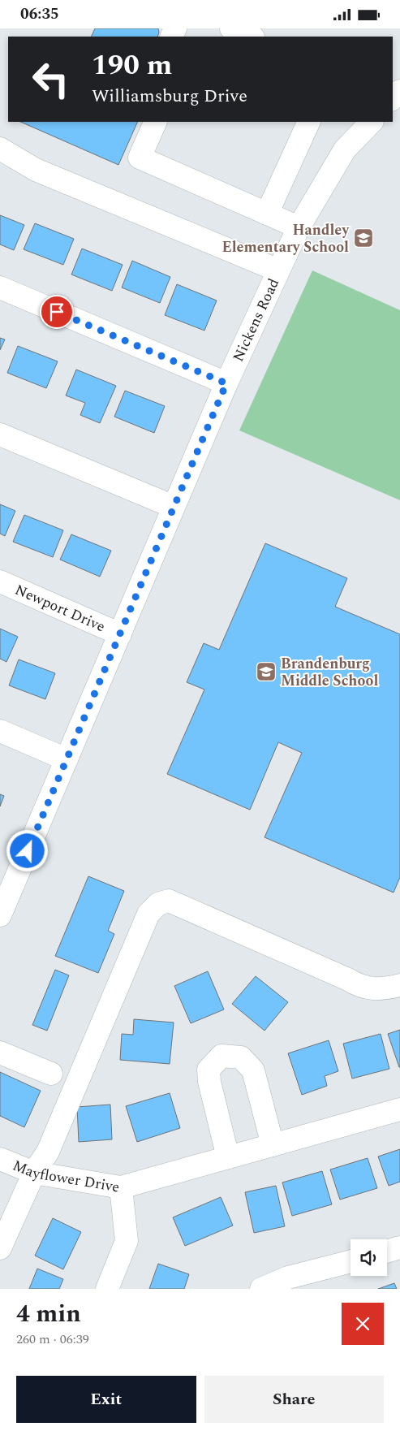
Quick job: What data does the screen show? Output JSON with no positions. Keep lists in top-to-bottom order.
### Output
{
  "streets": {
    "street": ["Nickens Road", "Newport Drive", "Mayflower Drive"]
  },
  "crossings": [
    ["Nickens Road", "Newport Drive"]
  ],
  "places": {
    "school or university": ["Handley Elementary School", "Brandenburg Middle School"]
  },
  "page": {
    "status": "06:35",
    "turn": ["190 m", "Williamsburg Drive"],
    "heading": ["4 min", "260 m · 06:39"],
    "buttons": ["Exit", "Share"]
  }
}
